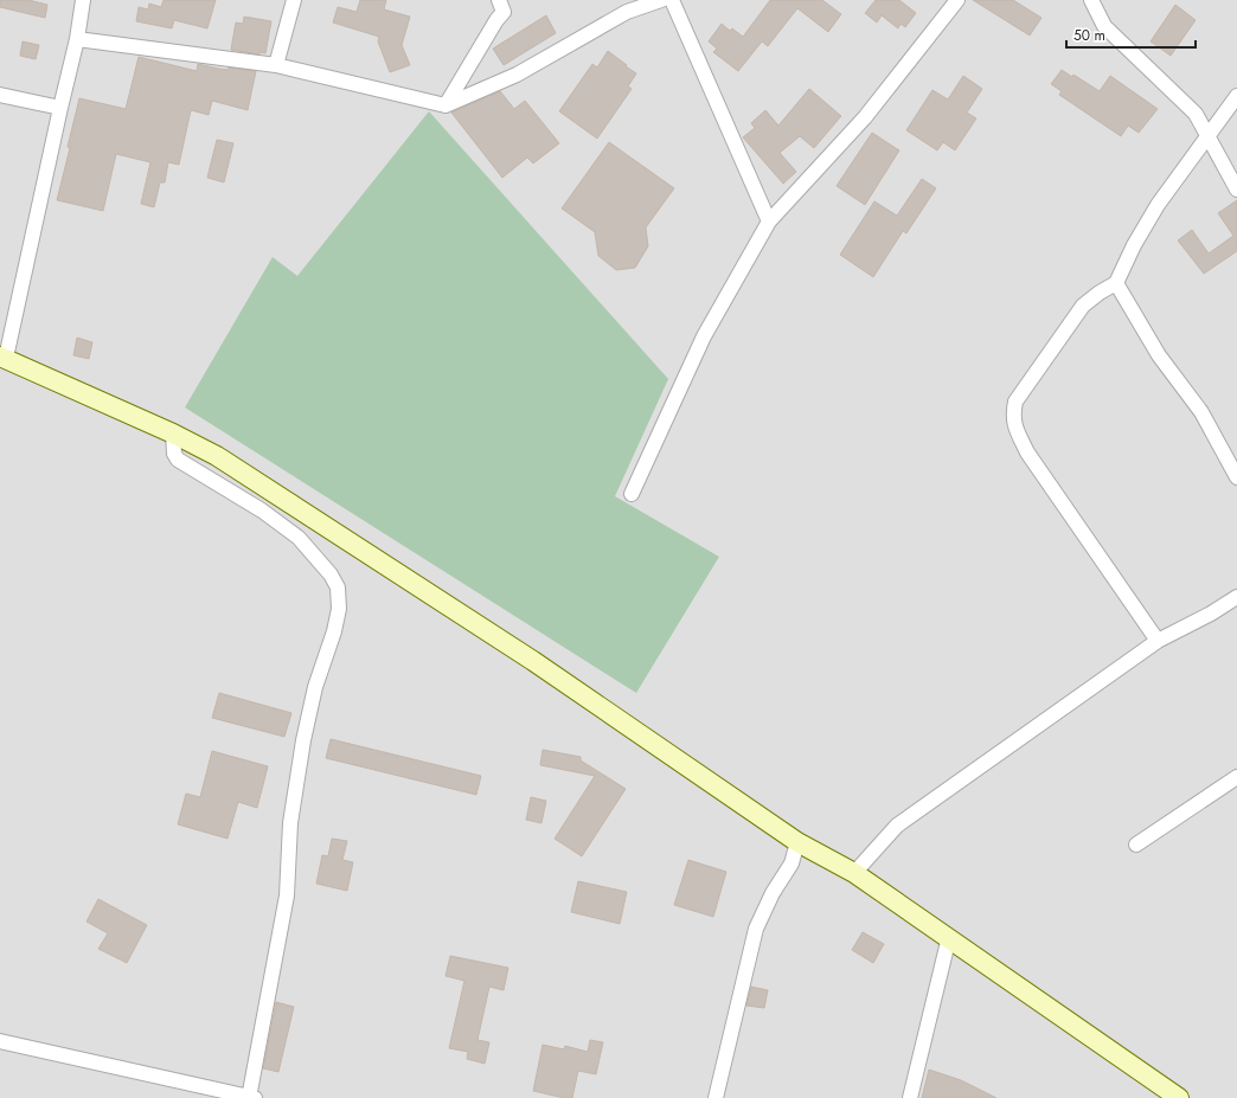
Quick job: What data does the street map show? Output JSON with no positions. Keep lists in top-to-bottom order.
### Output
{
  "scale_bar": "50 m"
}
